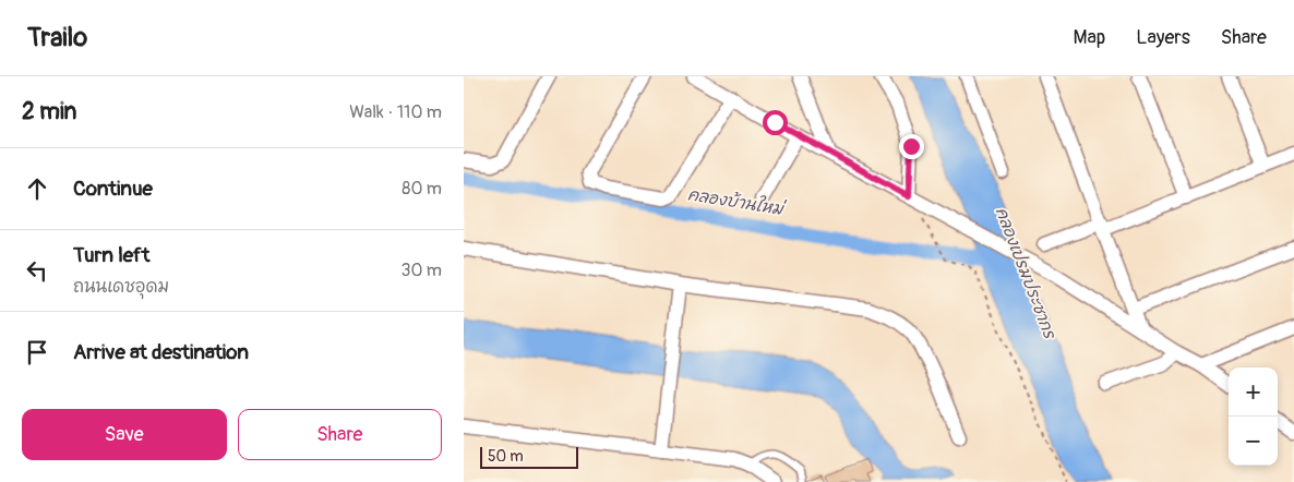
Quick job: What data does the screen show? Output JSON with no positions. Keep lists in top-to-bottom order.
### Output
{
  "water": ["คลองบ้านใหม่", "คลองเปรมประชากร"],
  "scale_bar": "50 m",
  "page": {
    "header": "Trailo",
    "nav": ["Map", "Layers", "Share"],
    "heading": ["2 min", "Walk · 110 m"],
    "list": [
      ["Continue", "80 m"],
      ["Turn left", "ถนนเดชอุดม", "30 m"],
      "Arrive at destination"
    ],
    "map_buttons": ["+", "−"],
    "buttons": ["Save", "Share"],
    "scale": "50 m"
  }
}
